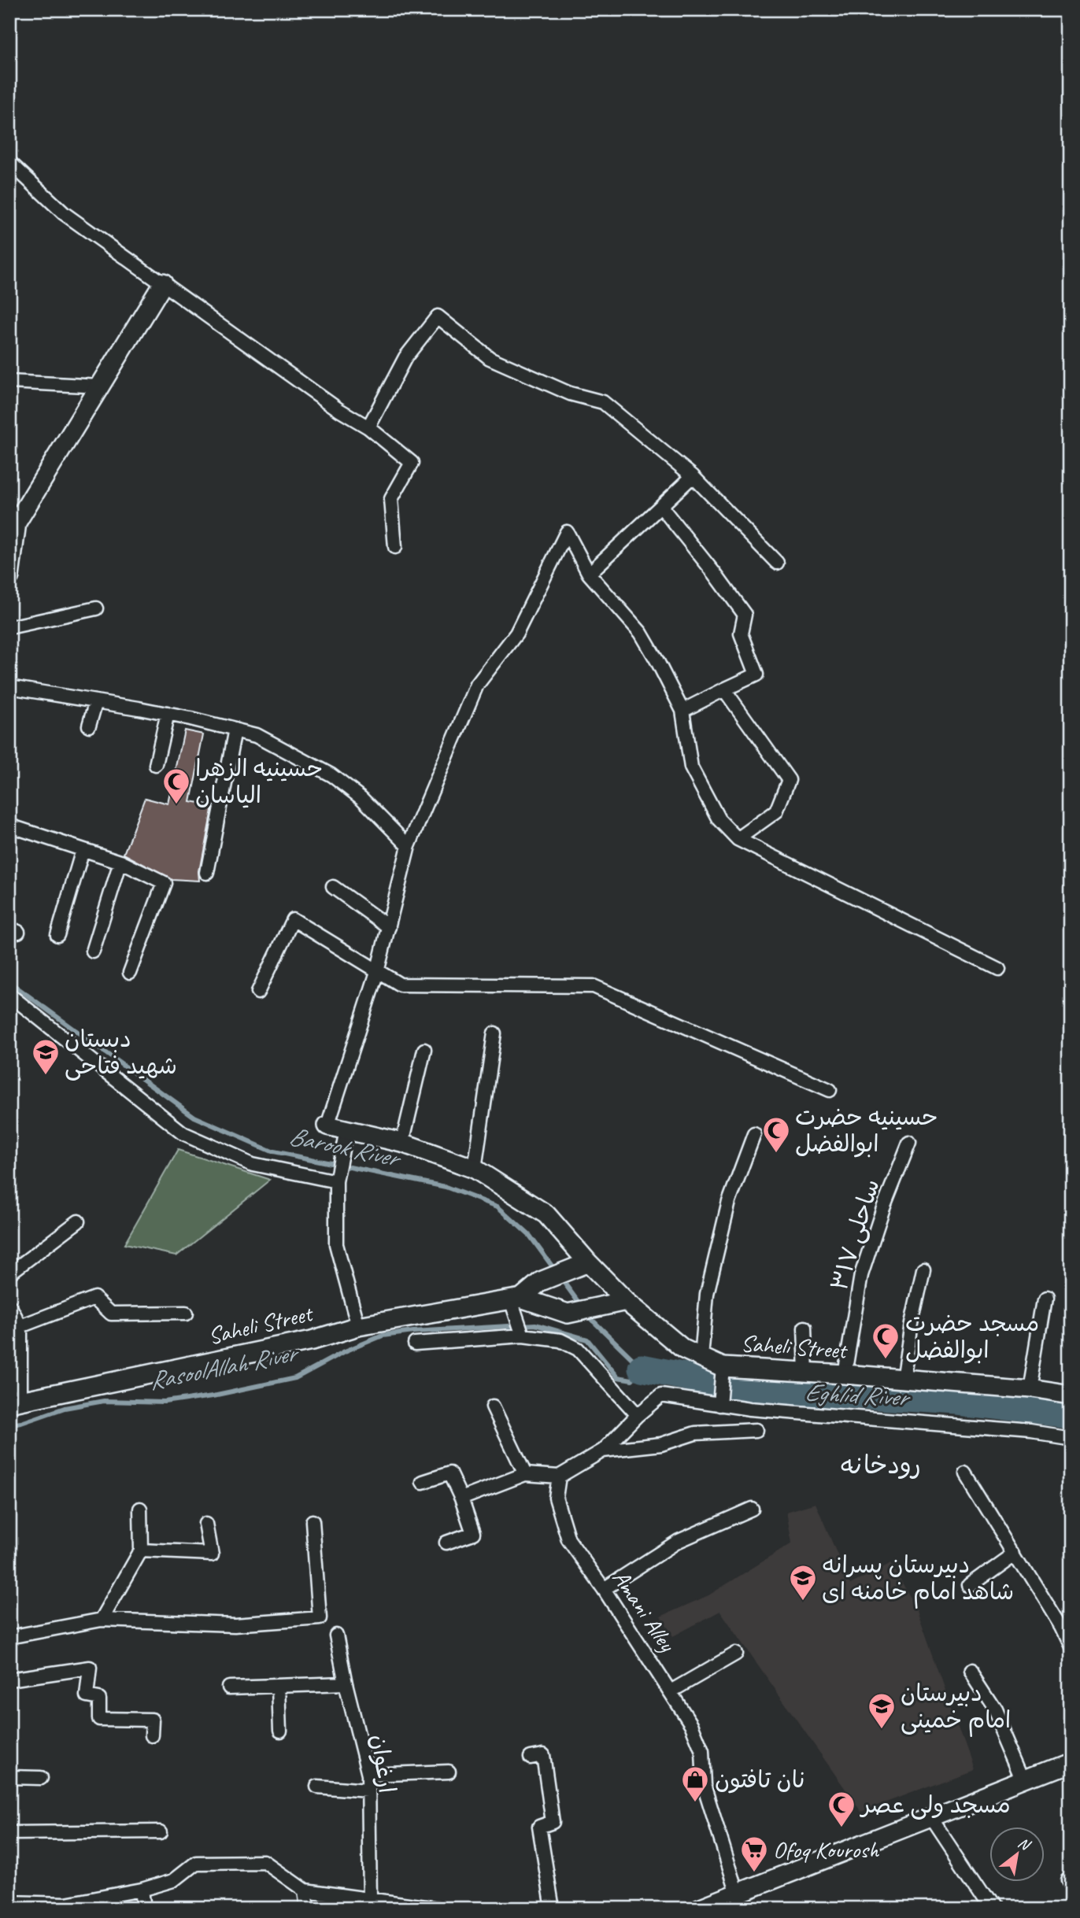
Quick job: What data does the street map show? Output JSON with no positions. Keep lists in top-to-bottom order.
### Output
{
  "streets": {
    "street": [
      "ساحلی ۳۱۷",
      "Saheli Street",
      "Amani Alley",
      "ارغوان"
    ]
  },
  "crossings": [
    ["ساحلی ۳۱۷", "Saheli Street"]
  ],
  "districts": ["رودخانه"],
  "water": ["Barook River", "RasoolAllah River", "Eghlid River"],
  "places": {
    "mosque": [
      "حسینیه الزهرا الیاسان",
      "حسینیه حضرت ابوالفضل",
      "مسجد حضرت ابوالفضل",
      "مسجد ولی عصر"
    ],
    "school or university": ["دبستان شهید فتاحی", "دبیرستان پسرانه شاهد امام خامنه ای", "دبیرستان امام خمینی"],
    "shop": ["نان تافتون"],
    "supermarket": ["Ofoq Kourosh"]
  },
  "north": "top right"
}
